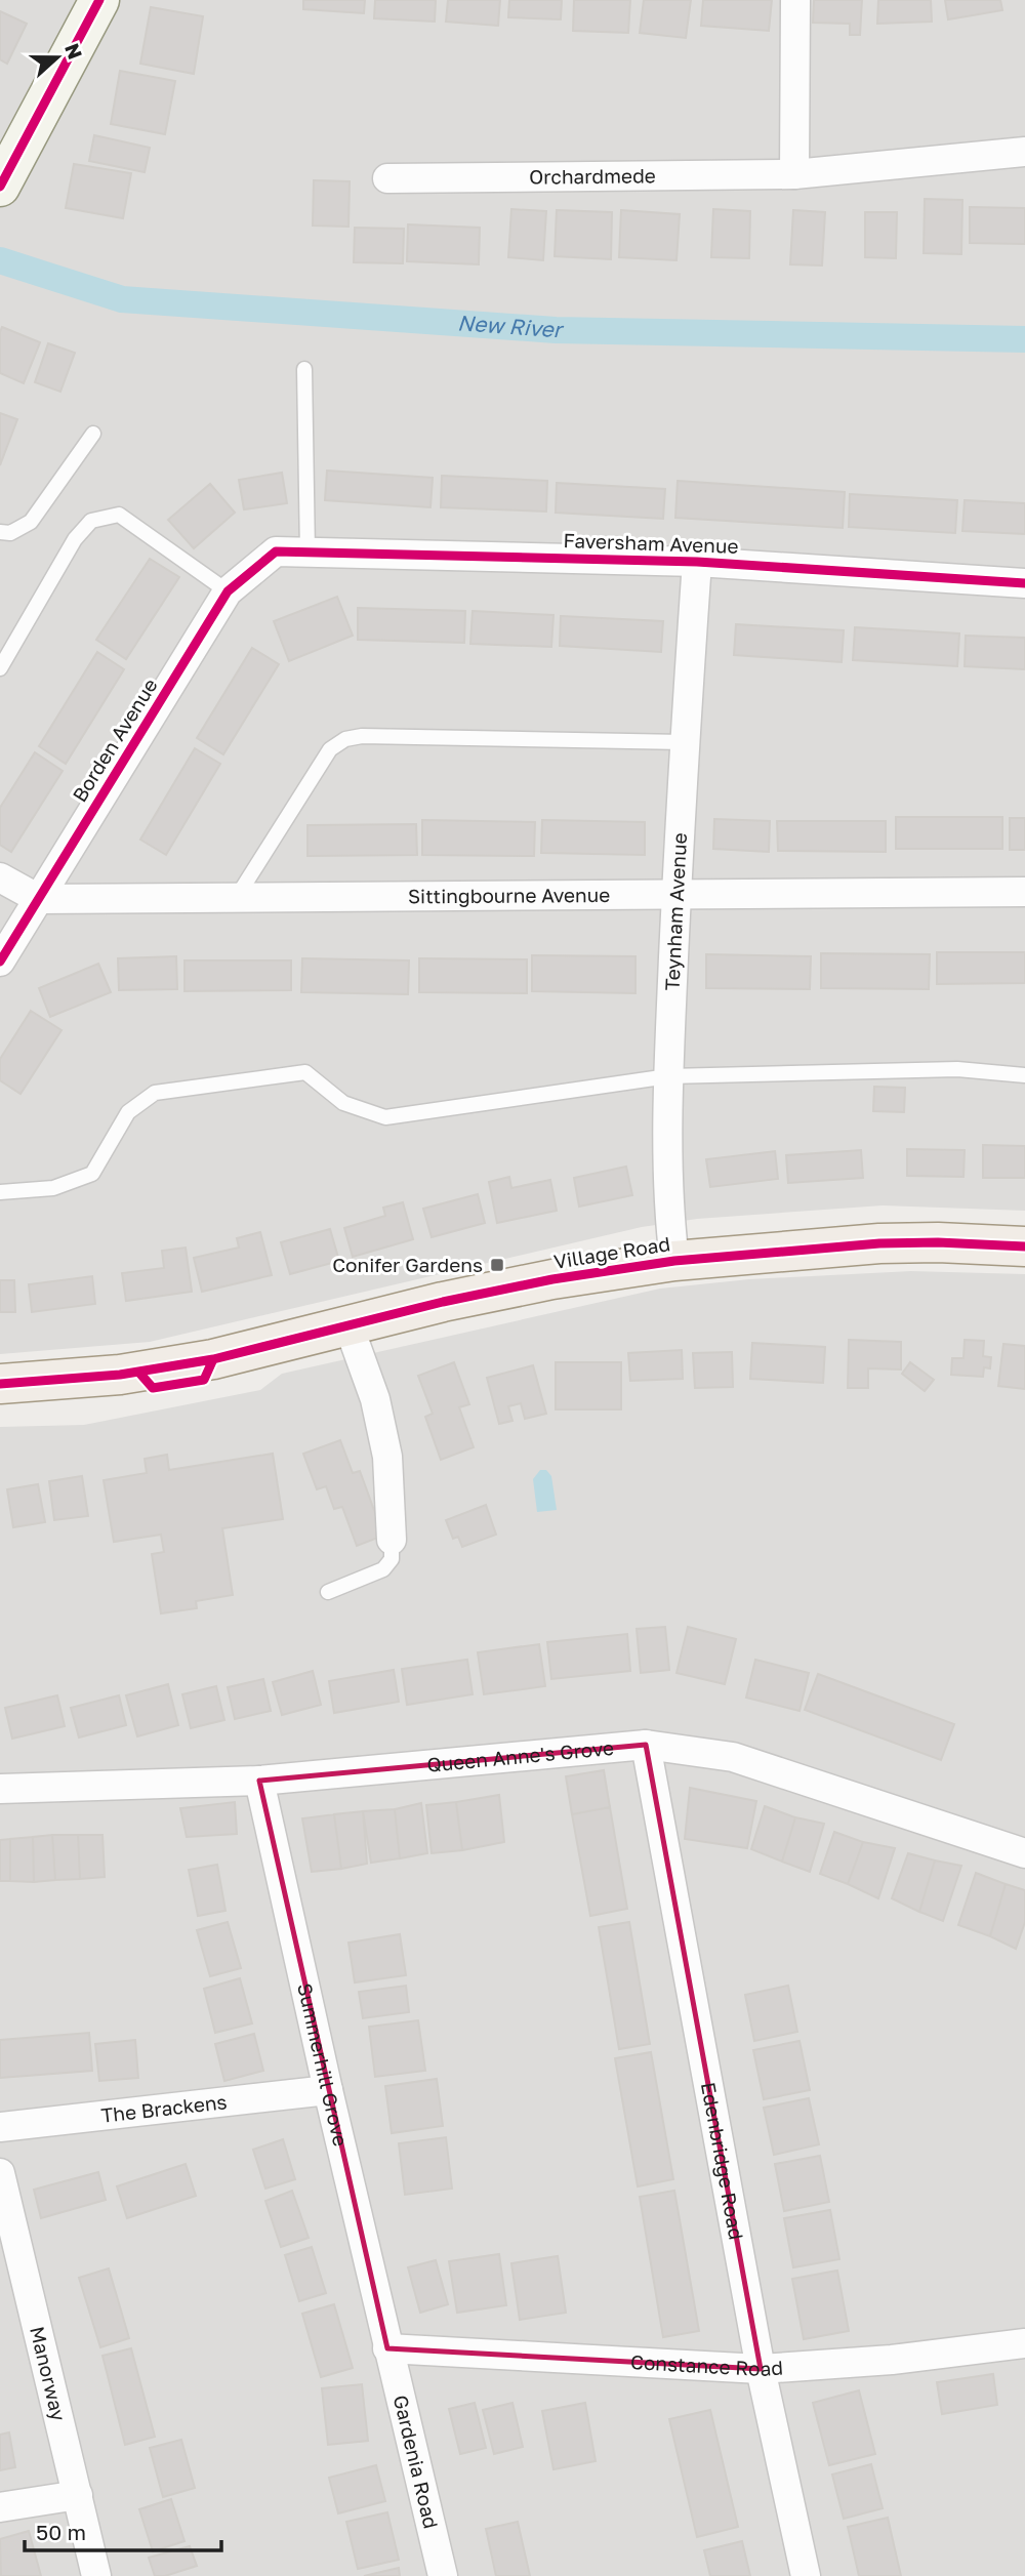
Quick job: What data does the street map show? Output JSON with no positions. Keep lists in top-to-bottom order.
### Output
{
  "streets": {
    "main road": ["Village Road"],
    "street": [
      "Orchardmede",
      "Faversham Avenue",
      "Borden Avenue",
      "Sittingbourne Avenue",
      "Teynham Avenue",
      "Queen Anne's Grove",
      "Summerhill Grove",
      "The Brackens",
      "Edenbridge Road",
      "Constance Road",
      "Manorway",
      "Gardenia Road"
    ]
  },
  "crossings": [
    ["Faversham Avenue", "Borden Avenue"],
    ["Faversham Avenue", "Teynham Avenue"],
    ["Borden Avenue", "Sittingbourne Avenue"],
    ["Sittingbourne Avenue", "Teynham Avenue"],
    ["Teynham Avenue", "Village Road"],
    ["Queen Anne's Grove", "Summerhill Grove"],
    ["Queen Anne's Grove", "Edenbridge Road"],
    ["Summerhill Grove", "The Brackens"],
    ["Summerhill Grove", "Constance Road"],
    ["Summerhill Grove", "Gardenia Road"],
    ["Edenbridge Road", "Constance Road"],
    ["Constance Road", "Gardenia Road"]
  ],
  "water": ["New River"],
  "places": {
    "transit": ["Conifer Gardens"]
  },
  "scale_bar": "50 m",
  "north": "right"
}
